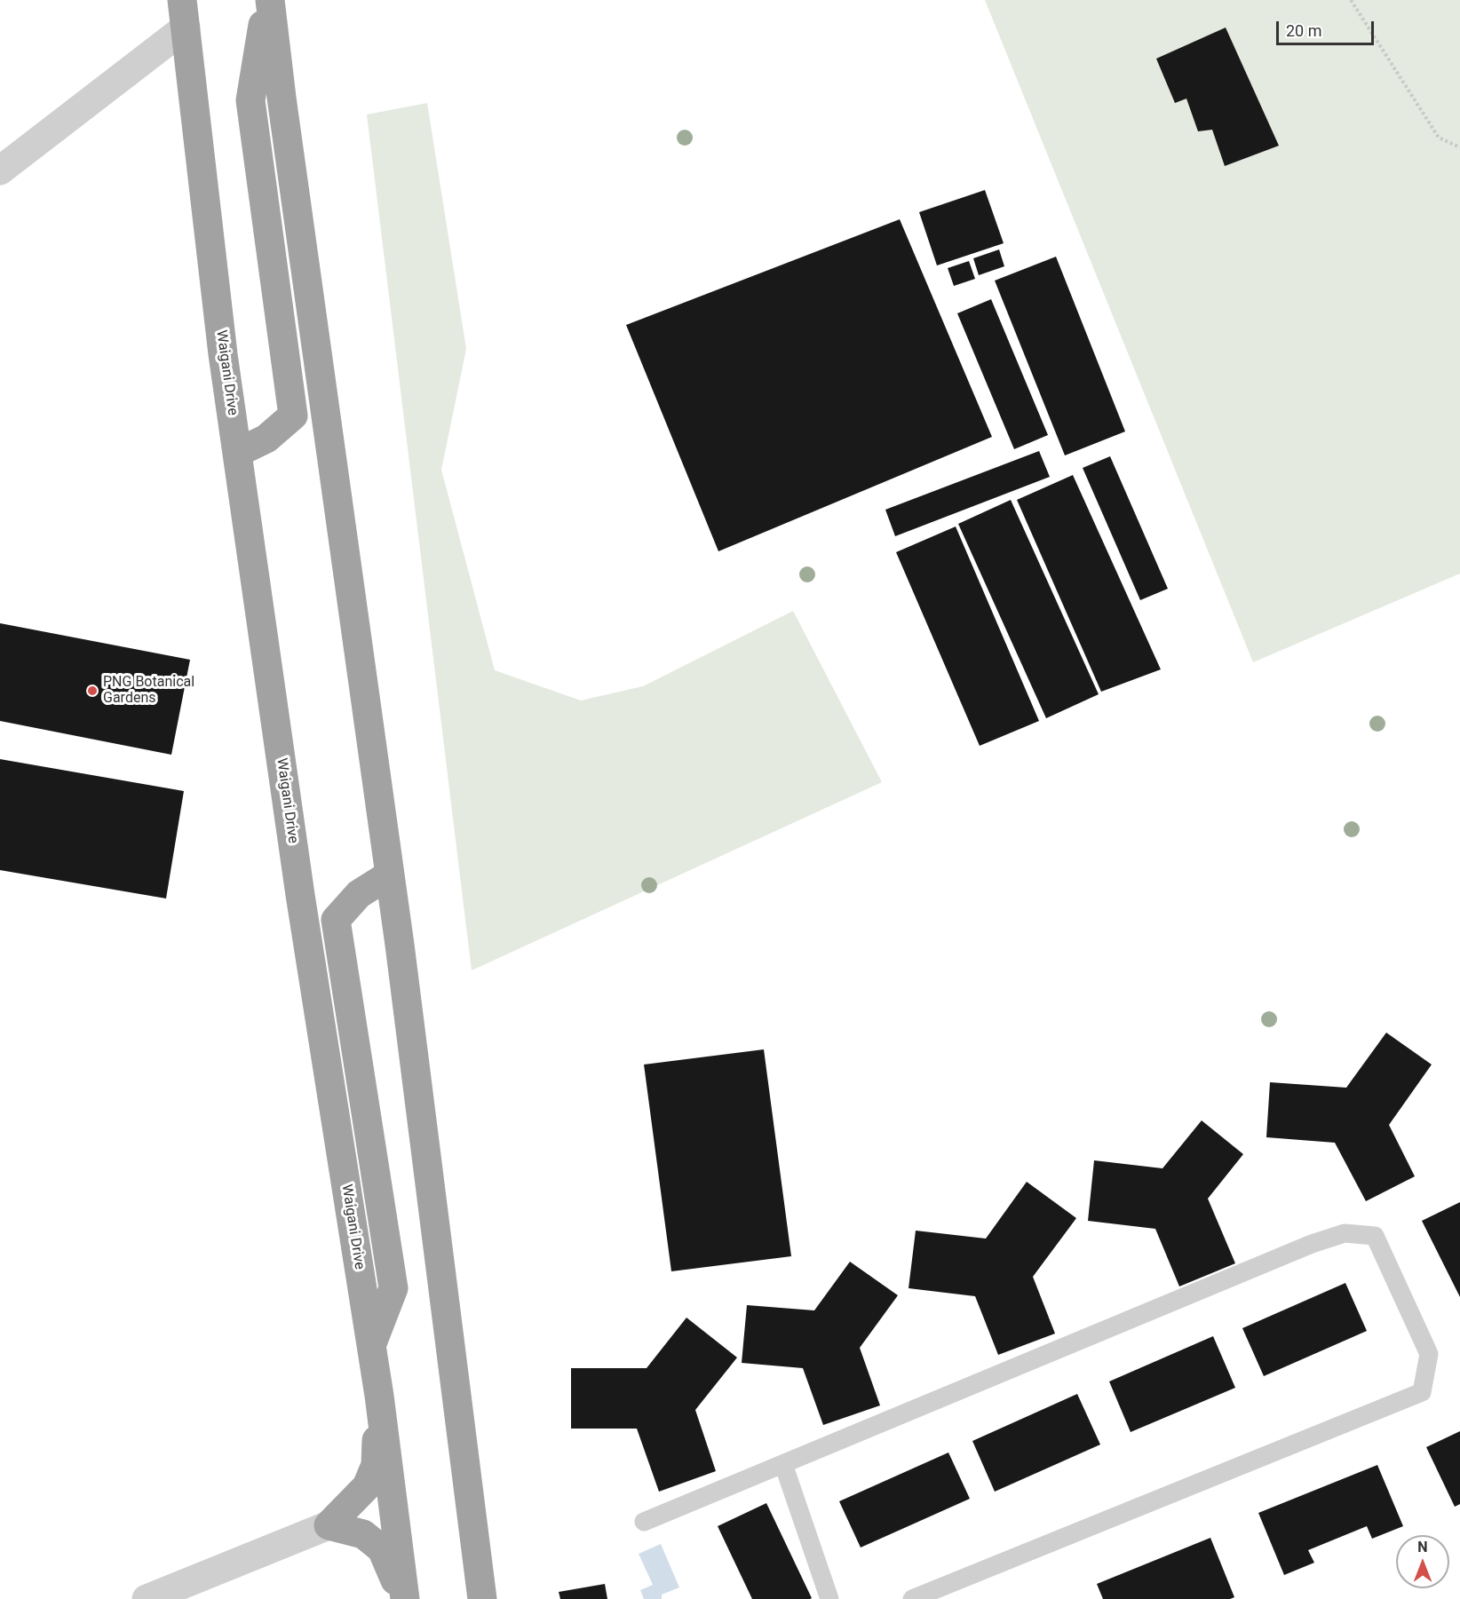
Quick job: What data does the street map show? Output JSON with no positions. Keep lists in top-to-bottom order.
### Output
{
  "streets": {
    "highway": ["Waigani Drive"]
  },
  "places": ["PNG Botanical Gardens"],
  "scale_bar": "20 m",
  "north": "top"
}
